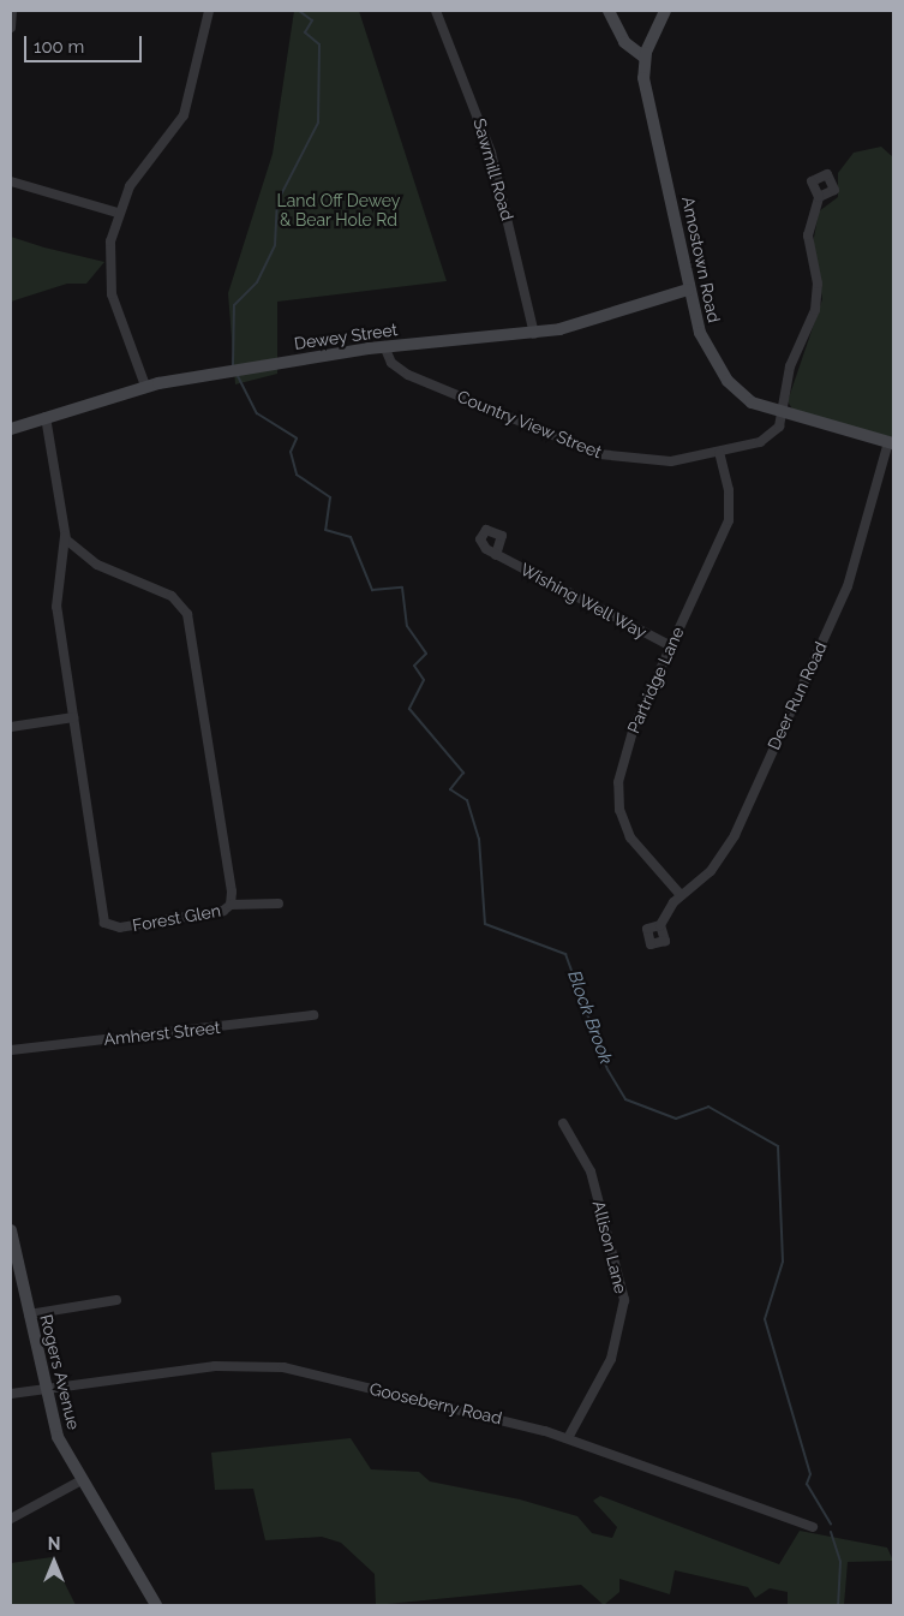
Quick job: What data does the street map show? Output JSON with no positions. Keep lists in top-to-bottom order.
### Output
{
  "streets": {
    "main road": ["Amostown Road", "Dewey Street", "Rogers Avenue"],
    "street": [
      "Sawmill Road",
      "Country View Street",
      "Wishing Well Way",
      "Partridge Lane",
      "Deer Run Road",
      "Forest Glen",
      "Amherst Street",
      "Allison Lane",
      "Gooseberry Road"
    ]
  },
  "crossings": [
    ["Sawmill Road", "Dewey Street"],
    ["Amostown Road", "Dewey Street"],
    ["Amostown Road", "Country View Street"],
    ["Amostown Road", "Deer Run Road"],
    ["Dewey Street", "Country View Street"],
    ["Dewey Street", "Forest Glen"],
    ["Country View Street", "Partridge Lane"],
    ["Wishing Well Way", "Partridge Lane"],
    ["Partridge Lane", "Deer Run Road"],
    ["Allison Lane", "Gooseberry Road"],
    ["Rogers Avenue", "Gooseberry Road"]
  ],
  "water": ["Block Brook"],
  "parks": ["Land Off Dewey & Bear Hole Rd"],
  "scale_bar": "100 m",
  "north": "top"
}
